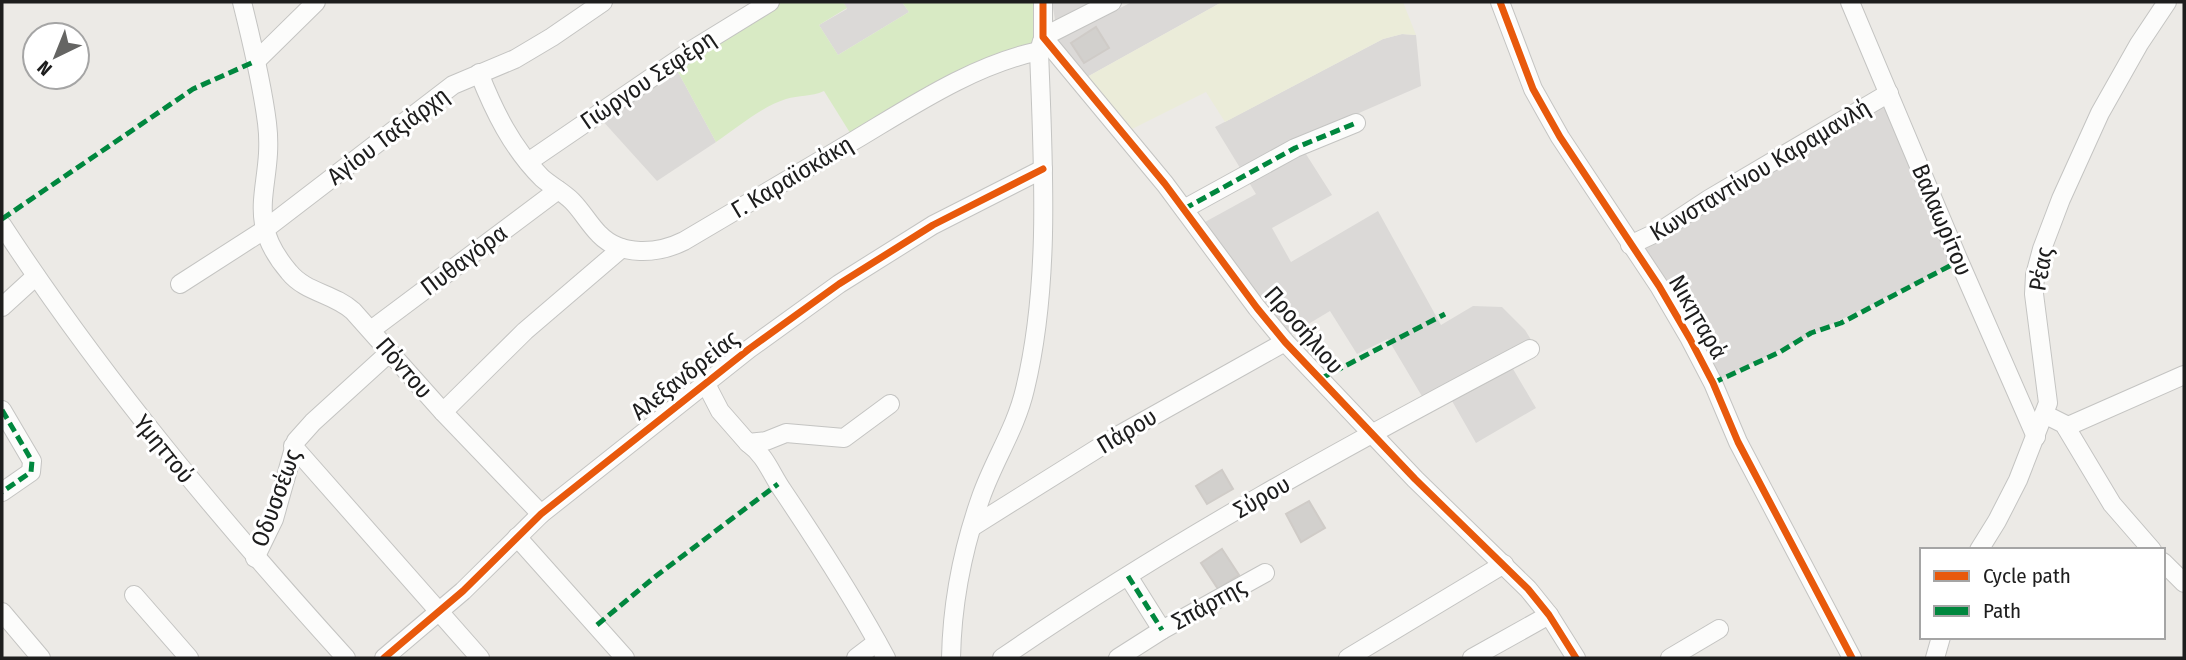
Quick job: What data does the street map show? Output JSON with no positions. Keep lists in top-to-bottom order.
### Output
{
  "streets": {
    "street": [
      "Γιώργου Σεφέρη",
      "Αγίου Ταξιάρχη",
      "Κωνσταντίνου Καραμανλή",
      "Γ. Καραϊσκάκη",
      "Βαλαωρίτου",
      "Πυθαγόρα",
      "Ρέας",
      "Νικηταρά",
      "Προσήλιου",
      "Πόντου",
      "Αλεξανδρείας",
      "Πάρου",
      "Υμηττού",
      "Σύρου",
      "Οδυσσέως",
      "Σπάρτης"
    ]
  },
  "crossings": [
    ["Αγίου Ταξιάρχη", "Πόντου"],
    ["Κωνσταντίνου Καραμανλή", "Βαλαωρίτου"],
    ["Κωνσταντίνου Καραμανλή", "Νικηταρά"],
    ["Γ. Καραϊσκάκη", "Προσήλιου"],
    ["Βαλαωρίτου", "Ρέας"],
    ["Πυθαγόρα", "Πόντου"],
    ["Προσήλιου", "Πάρου"],
    ["Προσήλιου", "Σύρου"],
    ["Πόντου", "Αλεξανδρείας"],
    ["Πόντου", "Οδυσσέως"],
    ["Υμηττού", "Οδυσσέως"]
  ],
  "legend": ["Cycle path", "Path"],
  "north": "bottom left"
}
